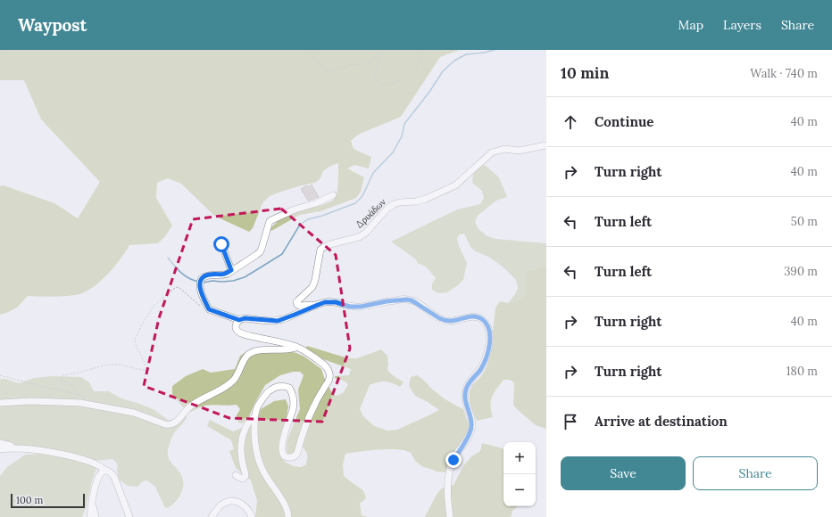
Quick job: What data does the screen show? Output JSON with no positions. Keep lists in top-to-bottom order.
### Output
{
  "streets": {
    "street": ["Δρυάδων"]
  },
  "scale_bar": "100 m",
  "page": {
    "header": "Waypost",
    "nav": ["Map", "Layers", "Share"],
    "heading": ["10 min", "Walk · 740 m"],
    "list": [
      ["Continue", "40 m"],
      ["Turn right", "40 m"],
      ["Turn left", "50 m"],
      ["Turn left", "390 m"],
      ["Turn right", "40 m"],
      ["Turn right", "180 m"],
      "Arrive at destination"
    ],
    "map_buttons": ["+", "−"],
    "buttons": ["Save", "Share"],
    "scale": "100 m"
  }
}
